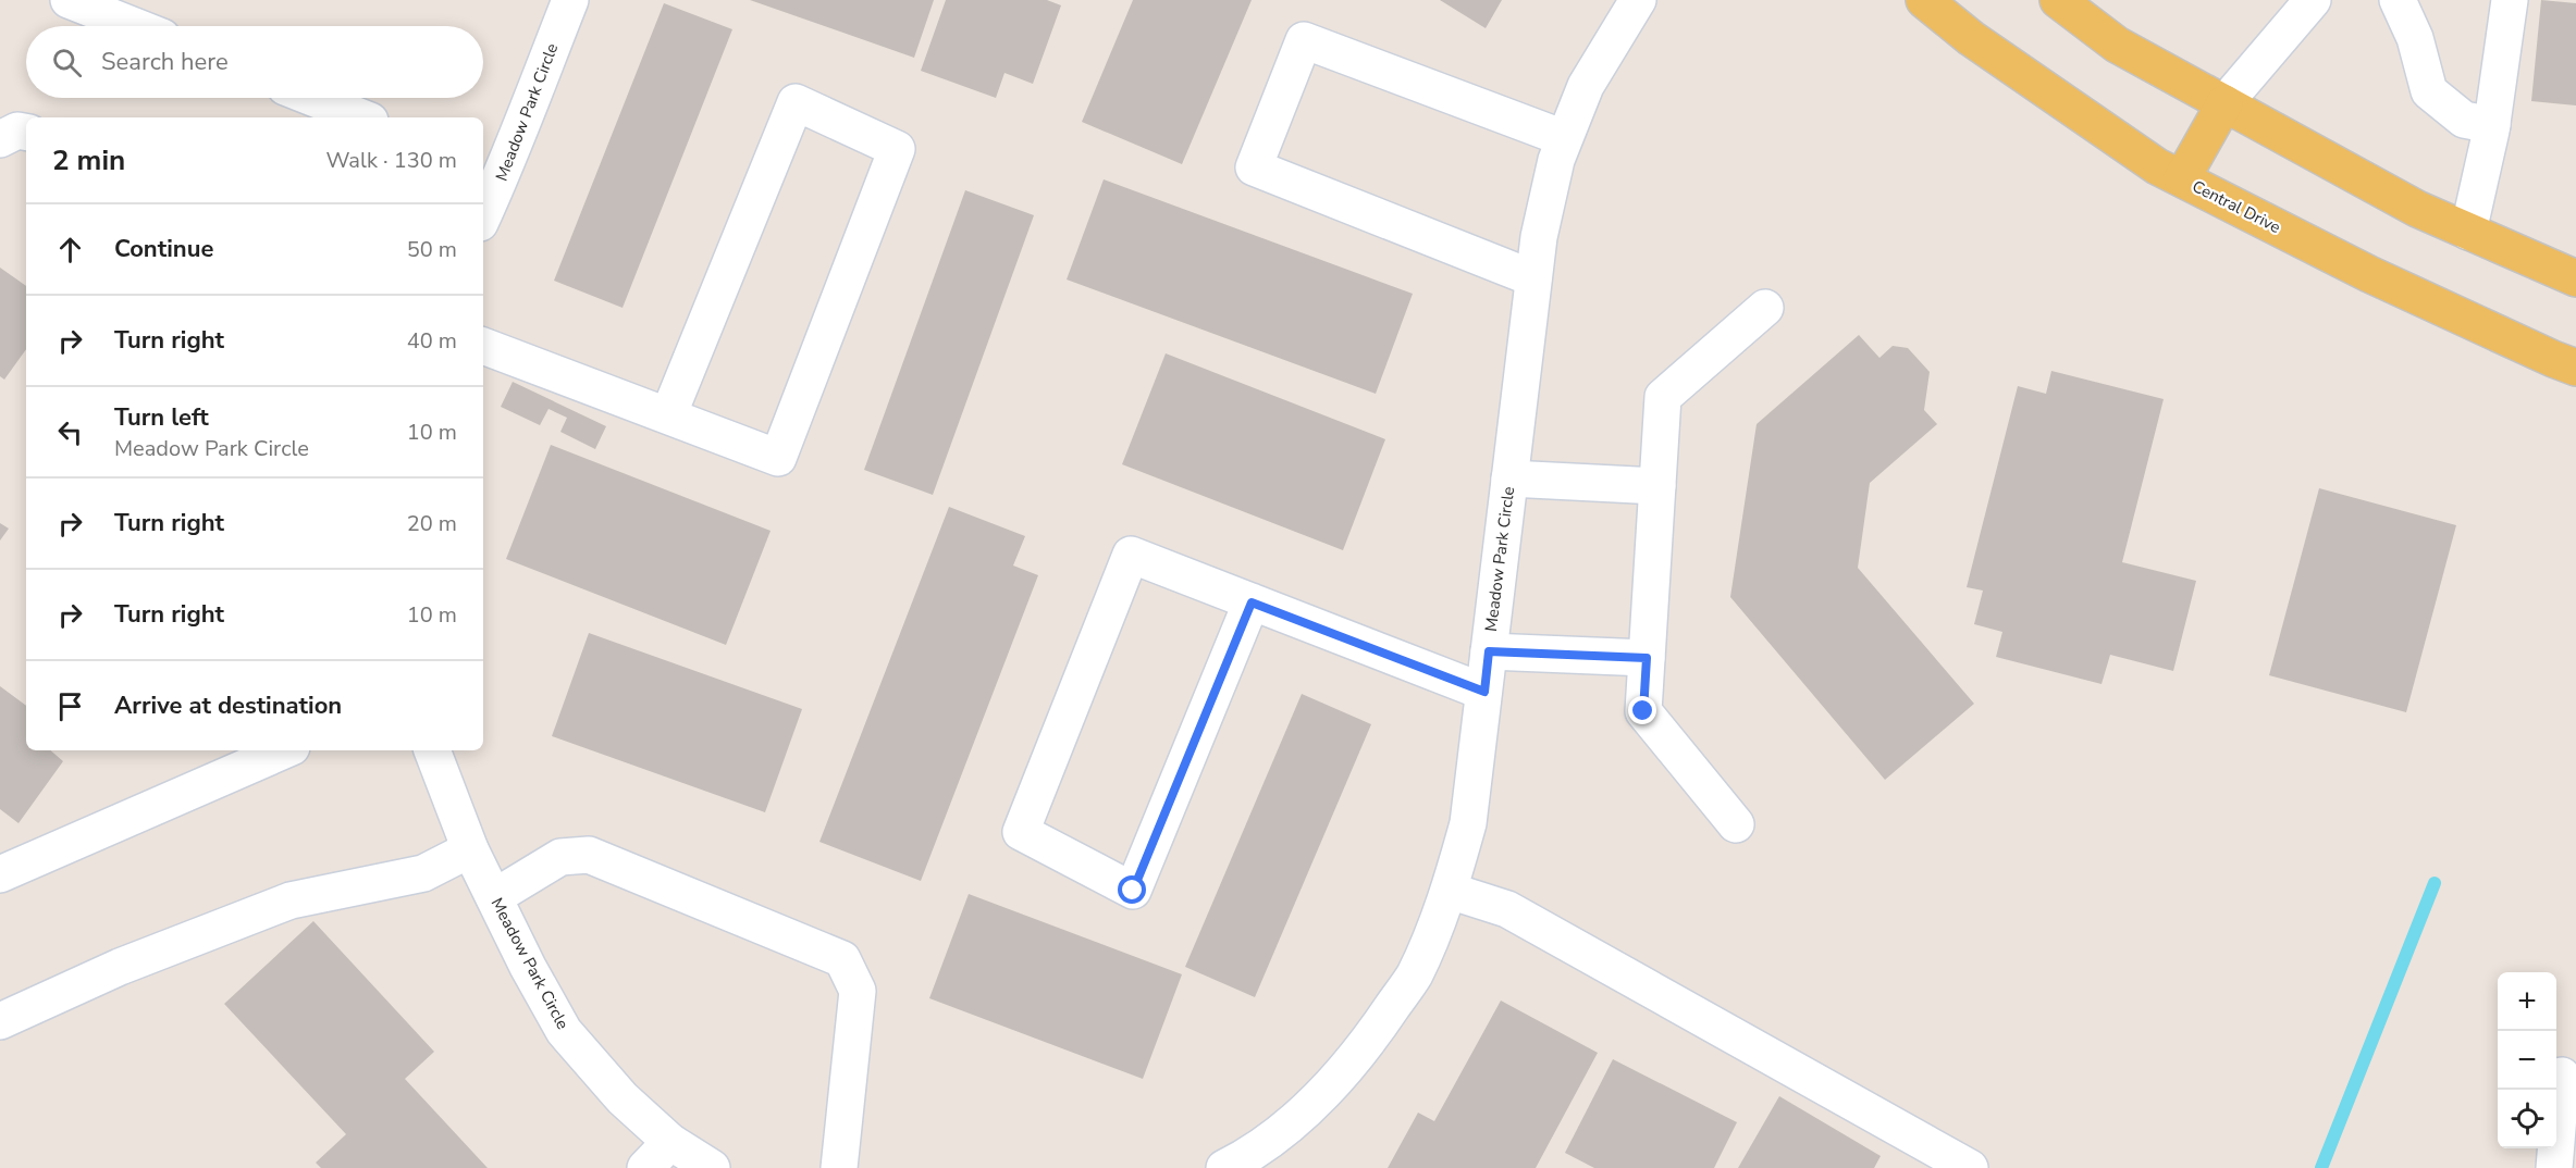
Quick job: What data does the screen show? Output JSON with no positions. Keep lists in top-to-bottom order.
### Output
{
  "streets": {
    "main road": ["Central Drive"],
    "street": ["Meadow Park Circle"]
  },
  "page": {
    "search": "Search here",
    "heading": ["2 min", "Walk · 130 m"],
    "list": [
      ["Continue", "50 m"],
      ["Turn right", "40 m"],
      ["Turn left", "Meadow Park Circle", "10 m"],
      ["Turn right", "20 m"],
      ["Turn right", "10 m"],
      "Arrive at destination"
    ],
    "map_buttons": ["+", "−"]
  }
}
